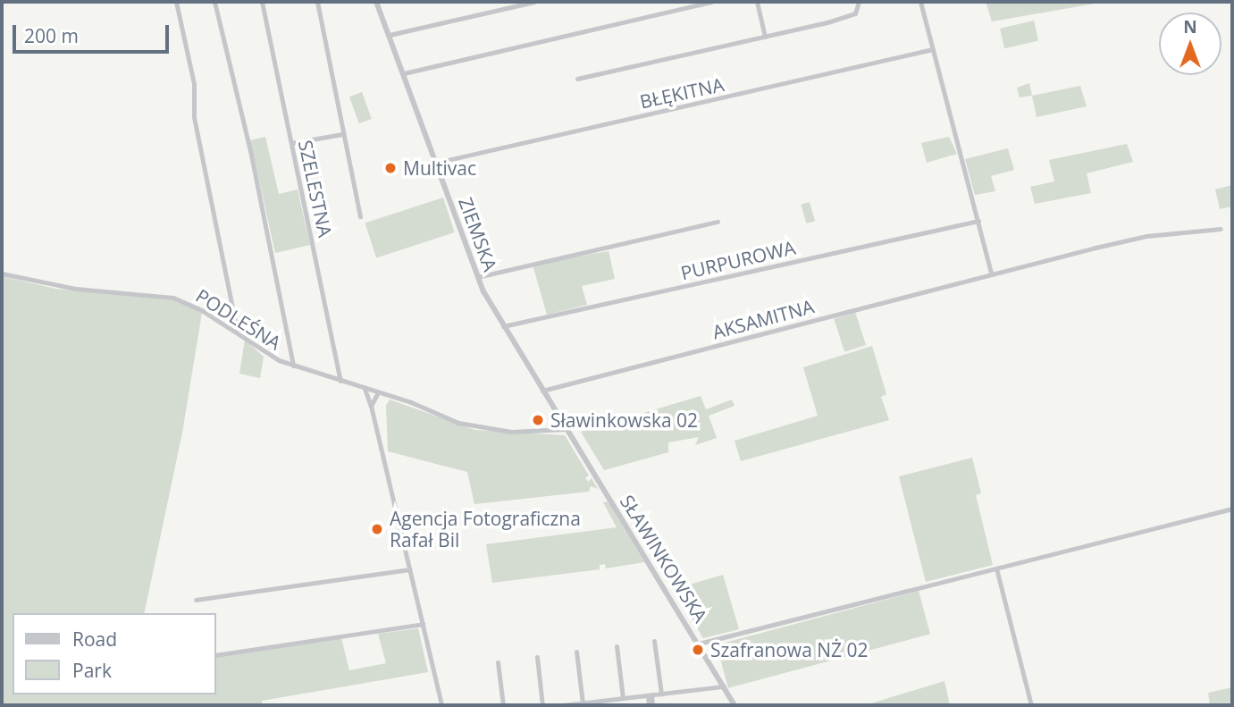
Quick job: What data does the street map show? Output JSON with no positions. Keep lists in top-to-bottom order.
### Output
{
  "streets": {
    "street": [
      "BŁĘKITNA",
      "SZELESTNA",
      "ZIEMSKA",
      "PURPUROWA",
      "PODLEŚNA",
      "AKSAMITNA",
      "SŁAWINKOWSKA"
    ]
  },
  "crossings": [
    ["BŁĘKITNA", "ZIEMSKA"],
    ["SZELESTNA", "PODLEŚNA"],
    ["ZIEMSKA", "PURPUROWA"],
    ["ZIEMSKA", "PODLEŚNA"],
    ["ZIEMSKA", "AKSAMITNA"],
    ["ZIEMSKA", "SŁAWINKOWSKA"],
    ["PODLEŚNA", "SŁAWINKOWSKA"]
  ],
  "places": [
    "Multivac",
    "Sławinkowska 02",
    "Agencja Fotograficzna Rafał Bil",
    "Szafranowa NŻ 02"
  ],
  "legend": ["Road", "Park"],
  "scale_bar": "200 m",
  "north": "top"
}
